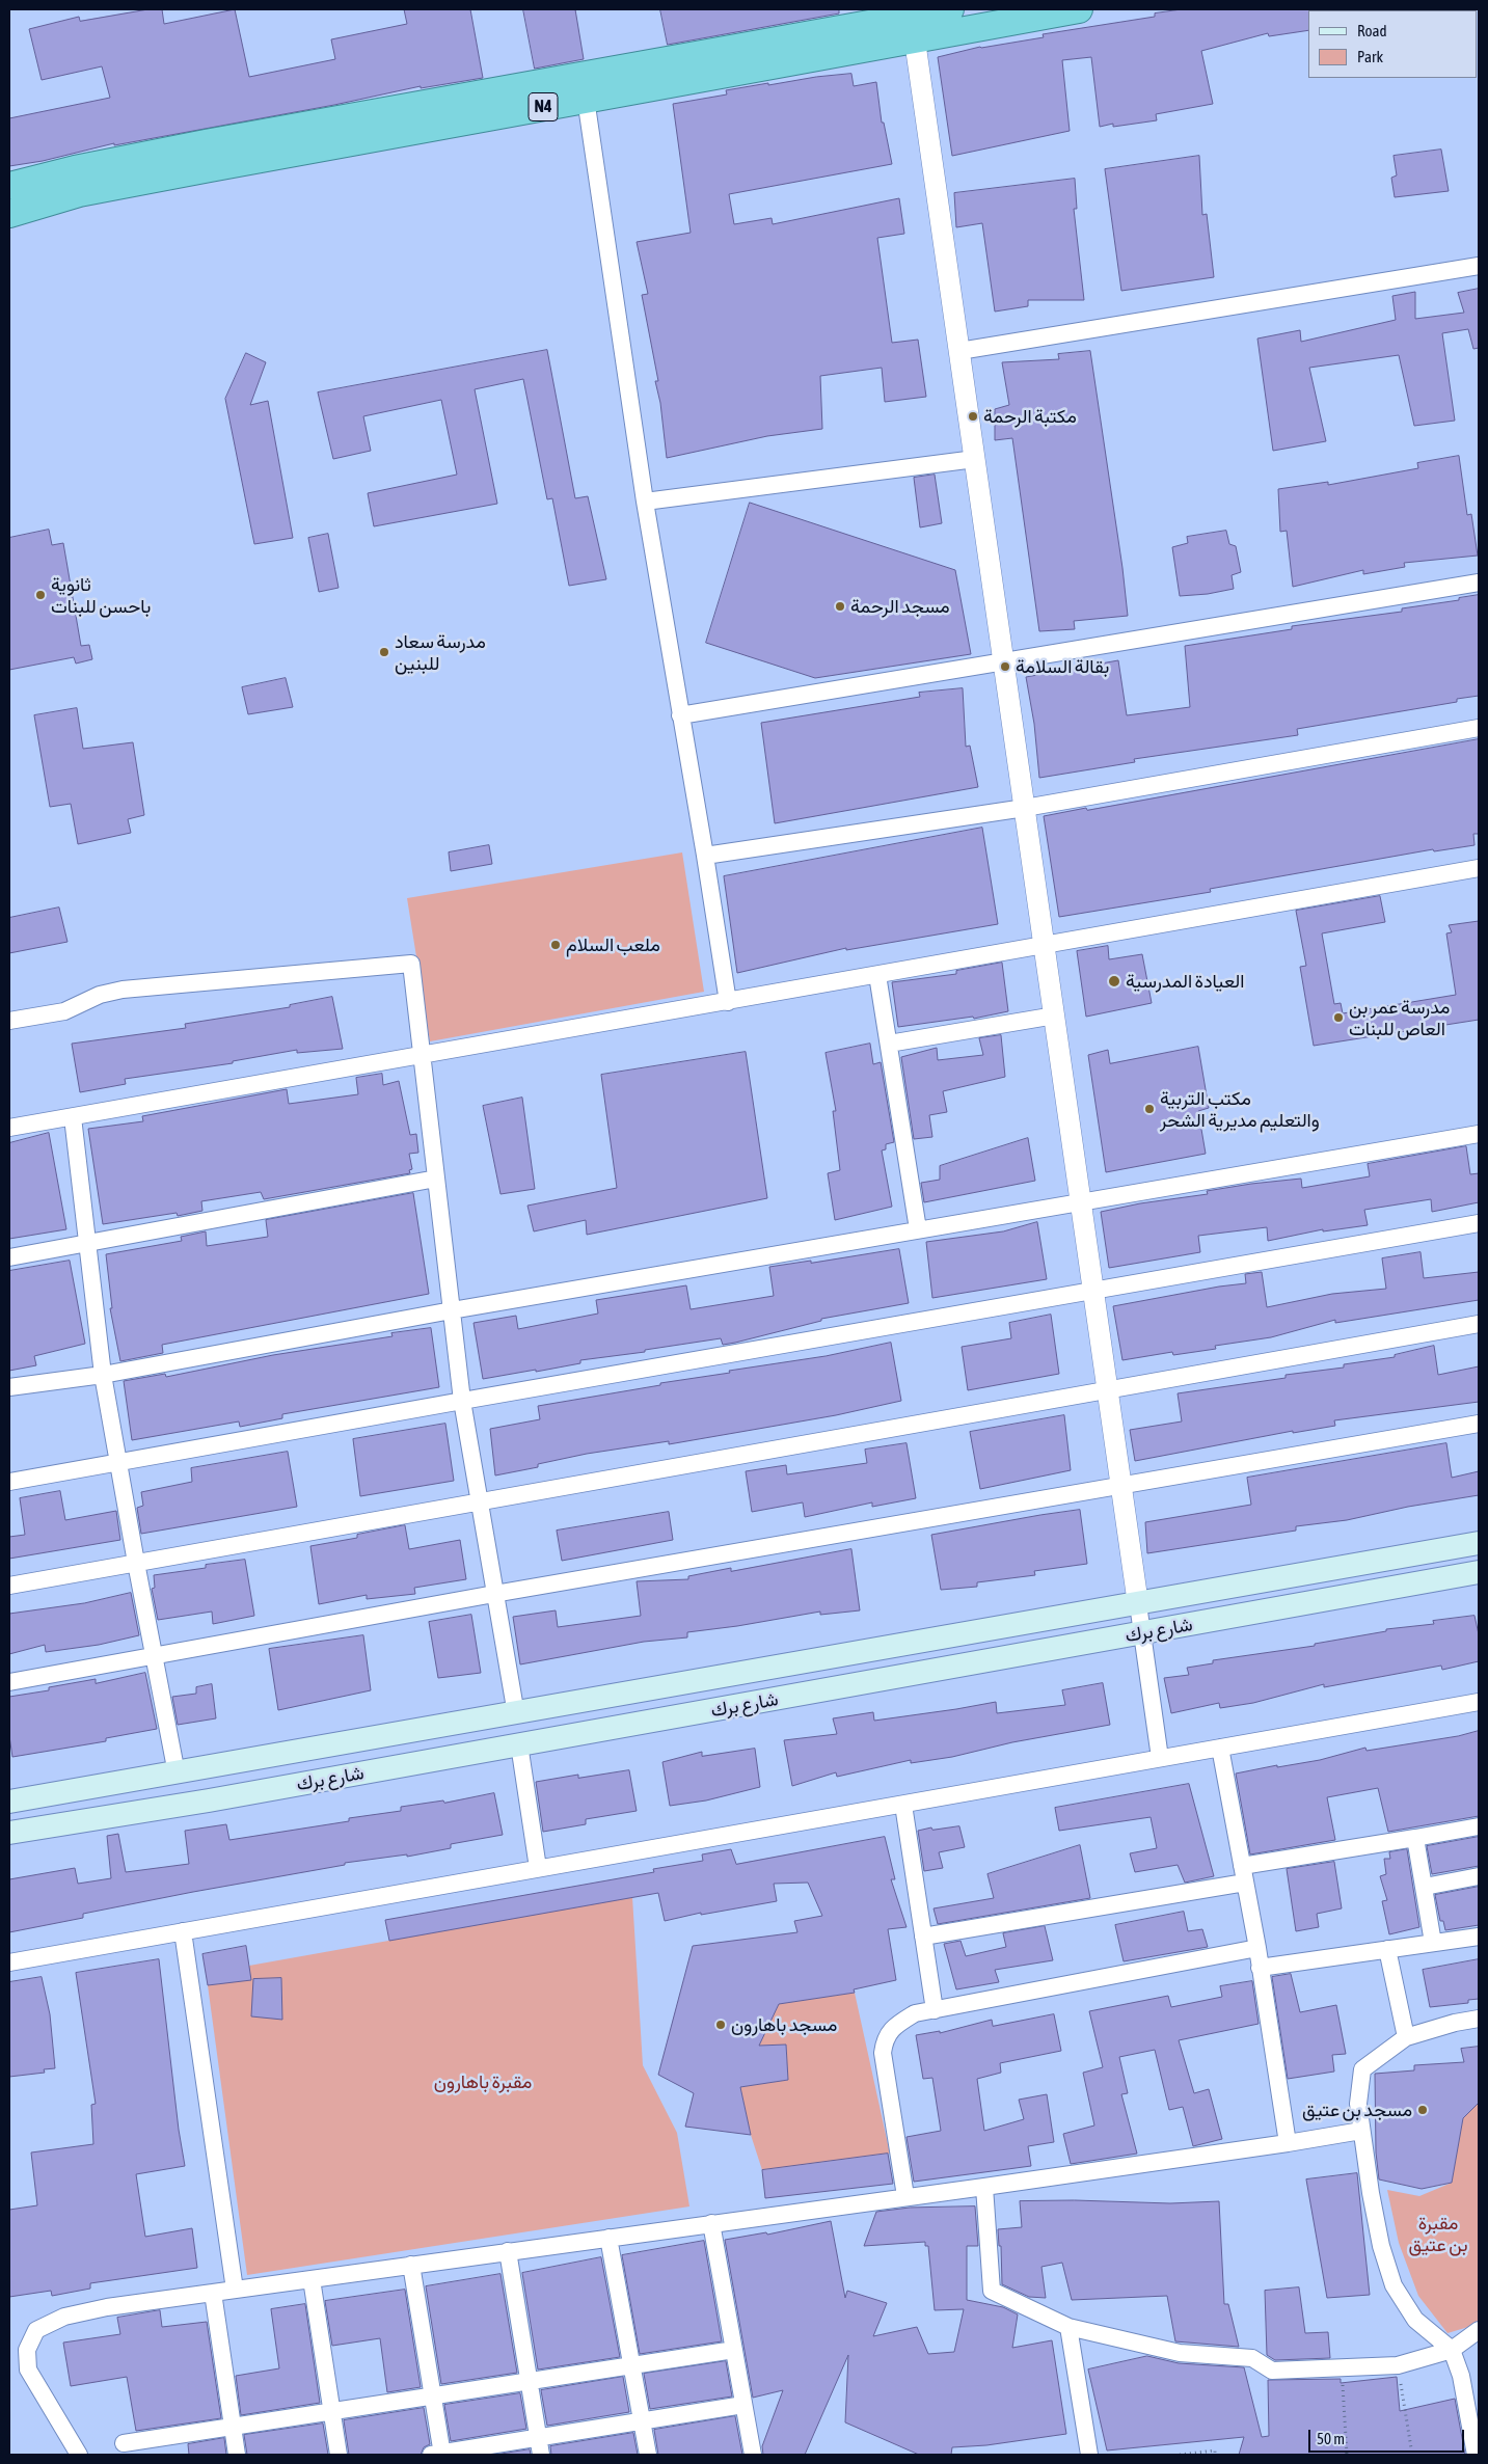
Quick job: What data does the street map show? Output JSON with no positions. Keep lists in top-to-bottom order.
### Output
{
  "streets": {
    "highway": ["N4"],
    "main road": ["شارع برك"]
  },
  "parks": ["مقبرة باهارون", "مقبرة بن عتيق"],
  "places": [
    "مكتبة الرحمة",
    "ثانوية باحسن للبنات",
    "مسجد الرحمة",
    "مدرسة سعاد للبنين",
    "بقالة السلامة",
    "ملعب السلام",
    "العيادة المدرسية",
    "مدرسة عمر بن العاص للبنات",
    "مكتب التربية والتعليم مديرية الشحر",
    "مسجد باهارون",
    "مسجد بن عتيق"
  ],
  "legend": ["Road", "Park"],
  "scale_bar": "50 m"
}
